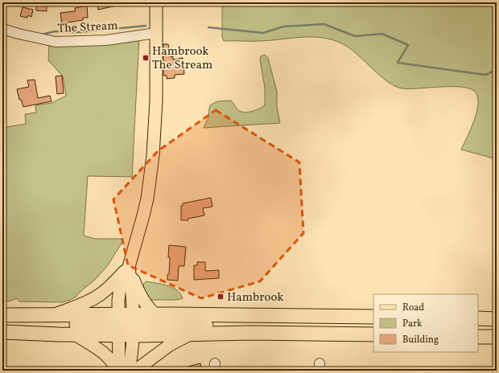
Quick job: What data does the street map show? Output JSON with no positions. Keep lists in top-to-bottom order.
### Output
{
  "streets": {
    "street": ["The Stream"]
  },
  "places": {
    "transit": ["Hambrook The Stream", "Hambrook"]
  },
  "legend": ["Road", "Park", "Building"]
}
